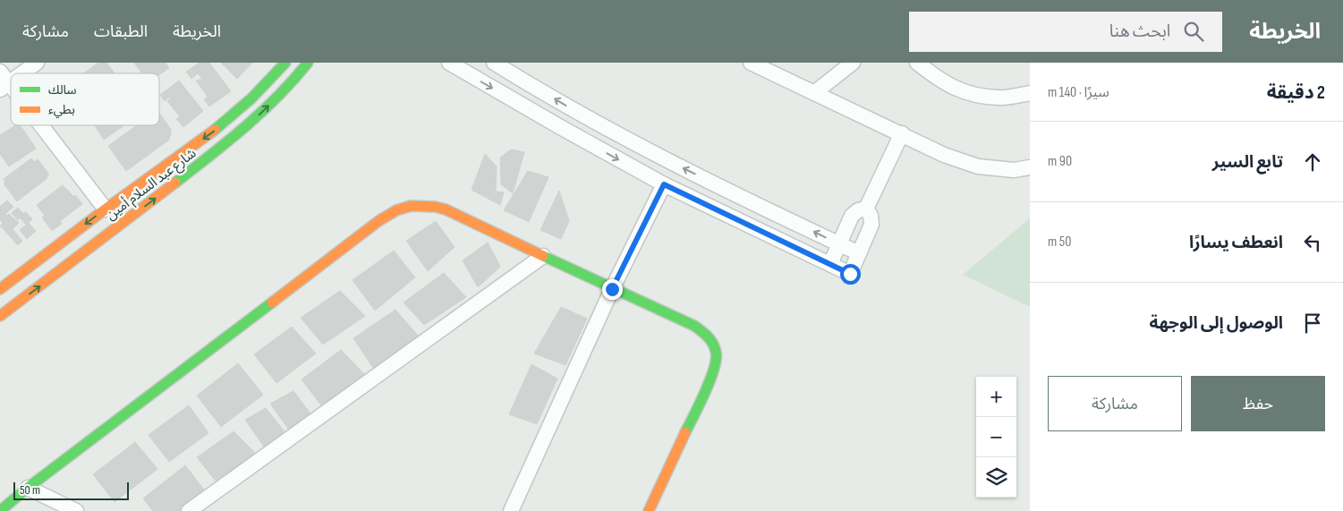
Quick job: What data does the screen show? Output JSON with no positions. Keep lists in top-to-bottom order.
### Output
{
  "streets": {
    "street": ["شارع عبد السلام أمين"]
  },
  "legend": ["سالك", "بطيء"],
  "scale_bar": "50 m",
  "page": {
    "header": "الخريطة",
    "search": "ابحث هنا",
    "nav": ["الخريطة", "الطبقات", "مشاركة"],
    "heading": ["2 دقيقة", "سيرًا · 140 m"],
    "list": [
      ["تابع السير", "90 m"],
      ["انعطف يسارًا", "50 m"],
      "الوصول إلى الوجهة"
    ],
    "buttons": ["حفظ", "مشاركة"],
    "map_buttons": ["+", "−"],
    "scale": "50 m"
  }
}
